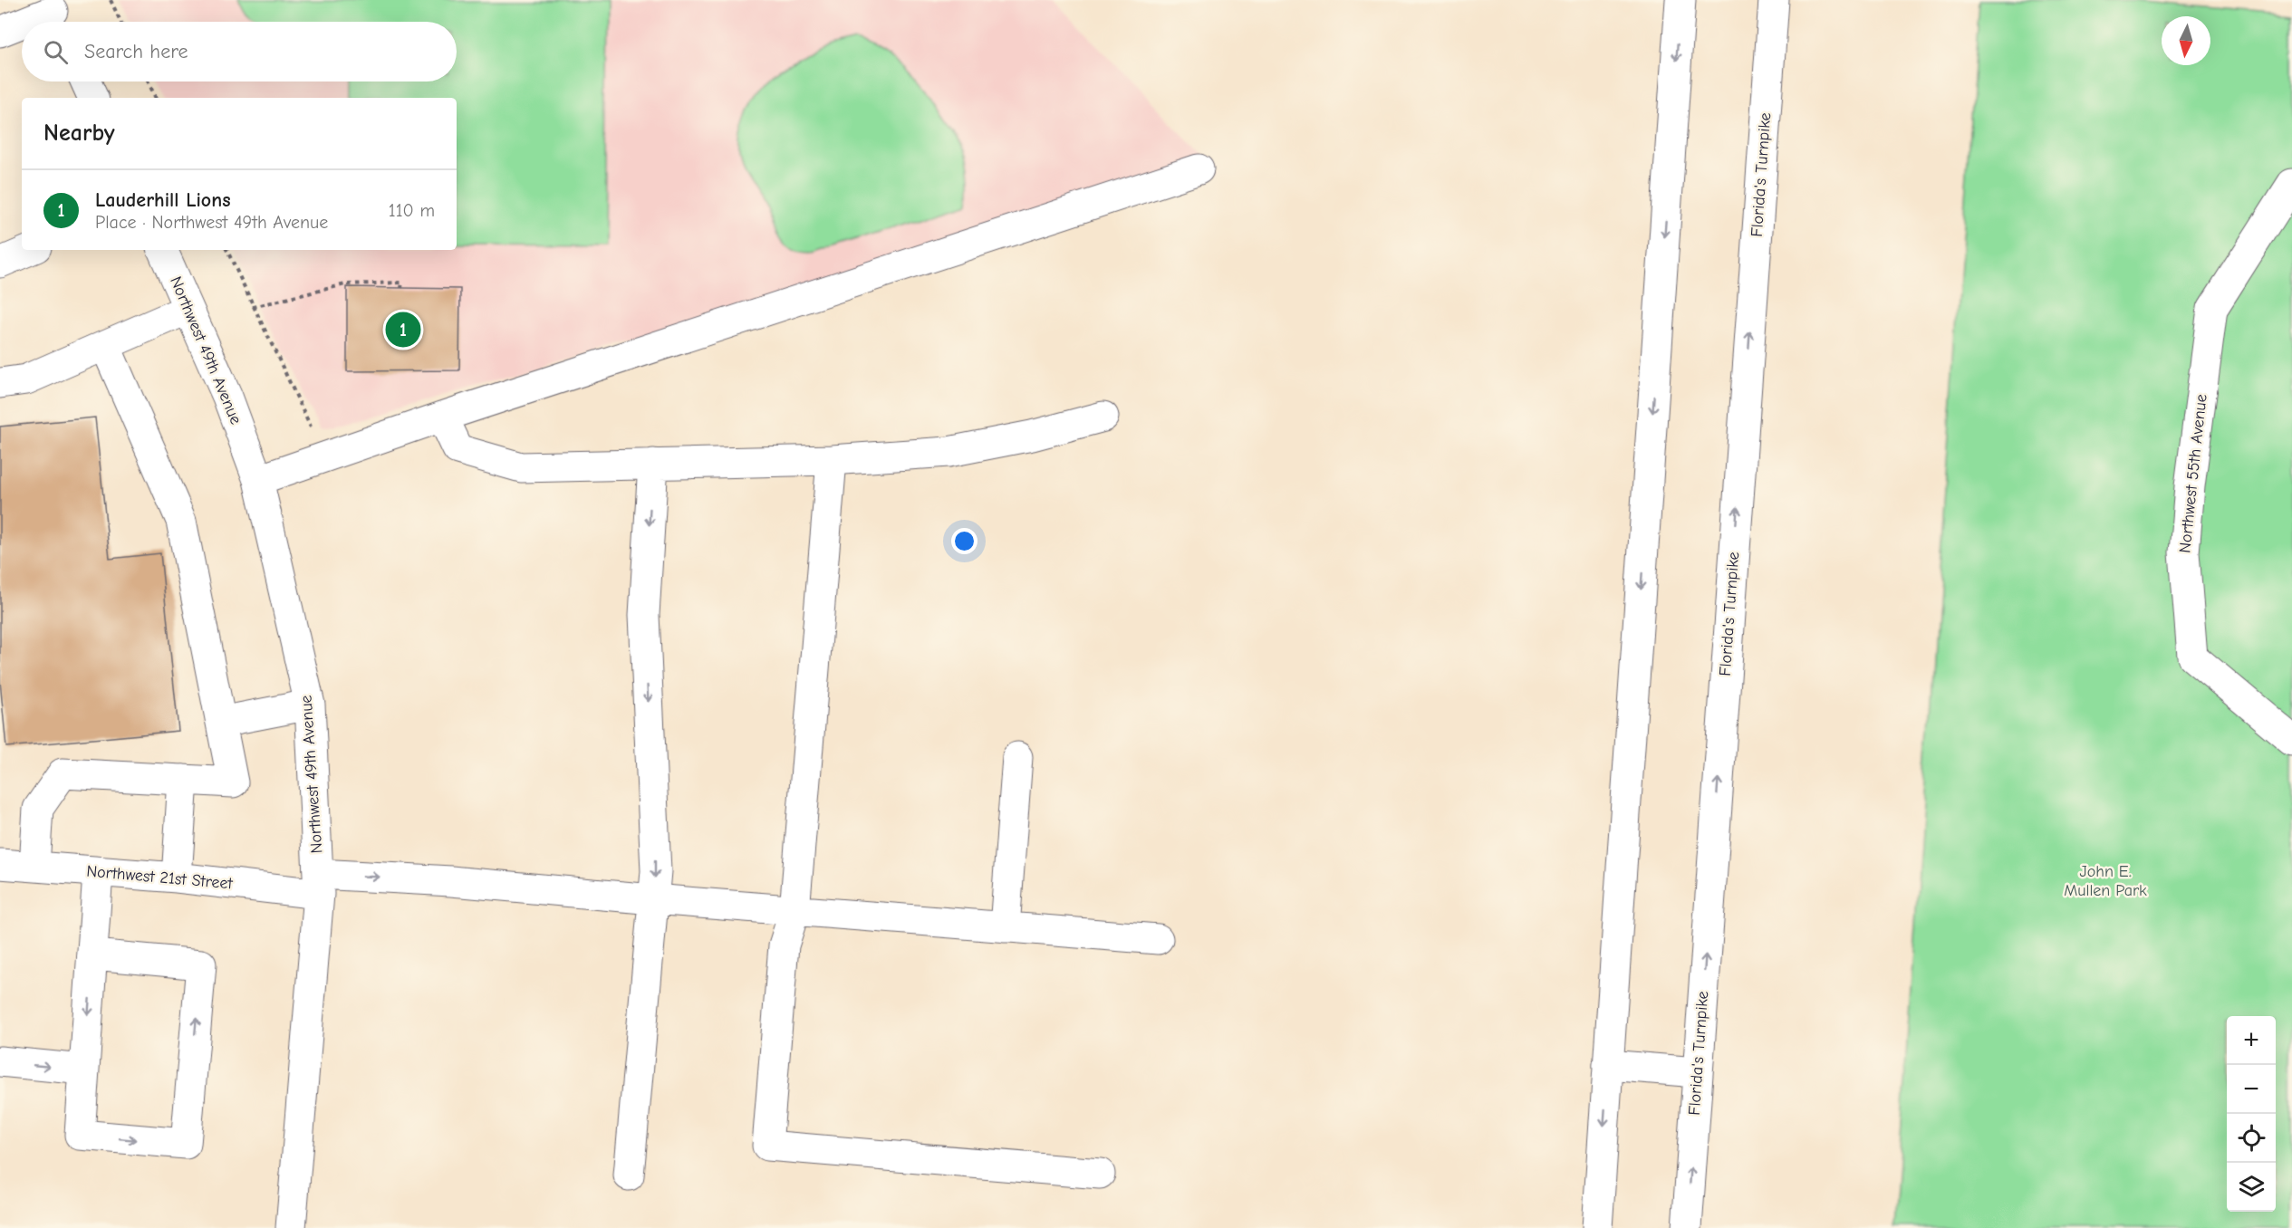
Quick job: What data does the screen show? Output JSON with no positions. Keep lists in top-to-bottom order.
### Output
{
  "streets": {
    "main road": [
      "Florida's Turnpike",
      "Northwest 49th Avenue",
      "Northwest 55th Avenue",
      "Northwest 21st Street"
    ]
  },
  "crossings": [
    ["Northwest 49th Avenue", "Northwest 21st Street"]
  ],
  "parks": ["John E. Mullen Park"],
  "north": "bottom",
  "page": {
    "search": "Search here",
    "heading": "Nearby",
    "list": [
      {
        "mark": "1",
        "name": "Lauderhill Lions",
        "note": "Place · Northwest 49th Avenue",
        "value": "110 m"
      }
    ],
    "pins": "1",
    "map_buttons": ["+", "−"]
  }
}
